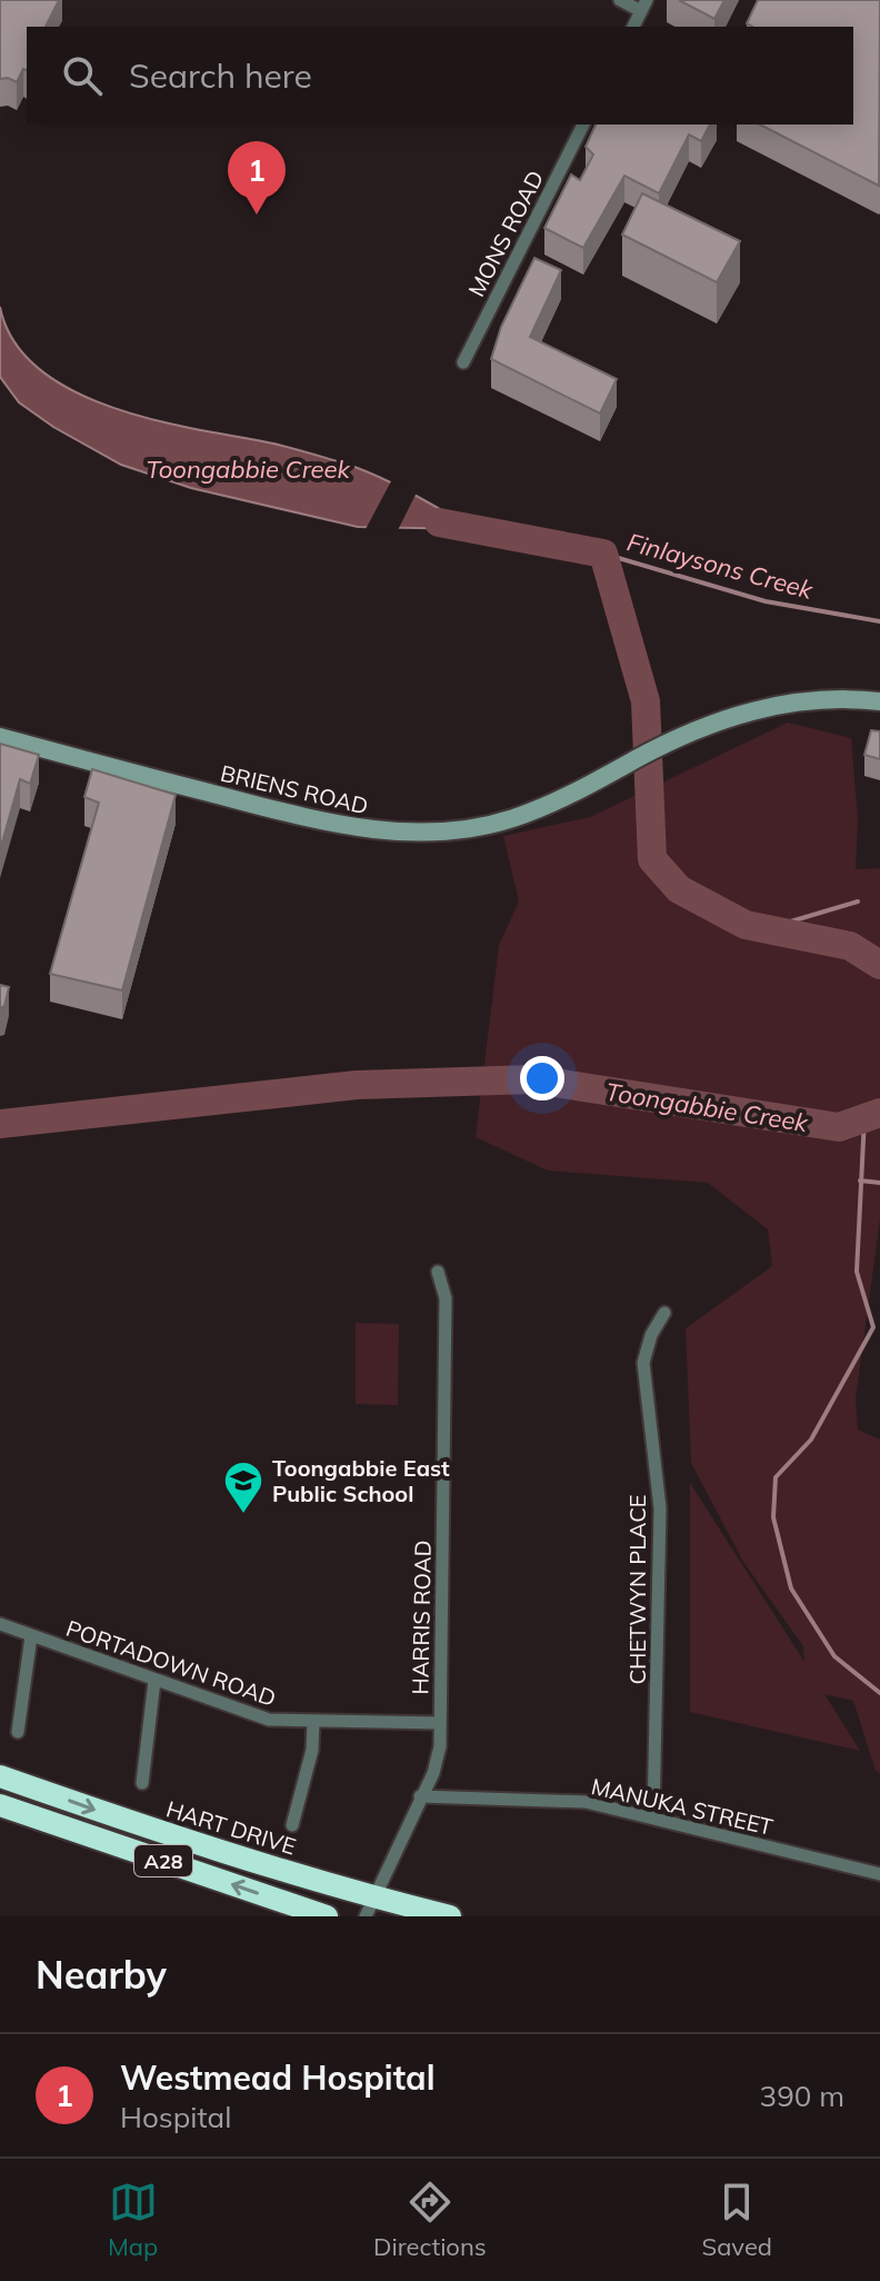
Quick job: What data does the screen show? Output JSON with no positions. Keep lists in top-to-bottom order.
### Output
{
  "streets": {
    "highway": ["HART DRIVE", "A28"],
    "street": [
      "MONS ROAD",
      "BRIENS ROAD",
      "CHETWYN PLACE",
      "HARRIS ROAD",
      "PORTADOWN ROAD",
      "MANUKA STREET"
    ]
  },
  "crossings": [
    ["CHETWYN PLACE", "MANUKA STREET"],
    ["HARRIS ROAD", "PORTADOWN ROAD"],
    ["HARRIS ROAD", "MANUKA STREET"],
    ["HARRIS ROAD", "HART DRIVE"]
  ],
  "water": ["Toongabbie Creek", "Finlaysons Creek"],
  "places": {
    "school or university": ["Toongabbie East Public School"]
  },
  "page": {
    "search": "Search here",
    "pins": "1",
    "heading": "Nearby",
    "list": [
      {
        "mark": "1",
        "name": "Westmead Hospital",
        "note": "Hospital",
        "value": "390 m"
      }
    ],
    "nav": ["Map", "Directions", "Saved"]
  }
}
